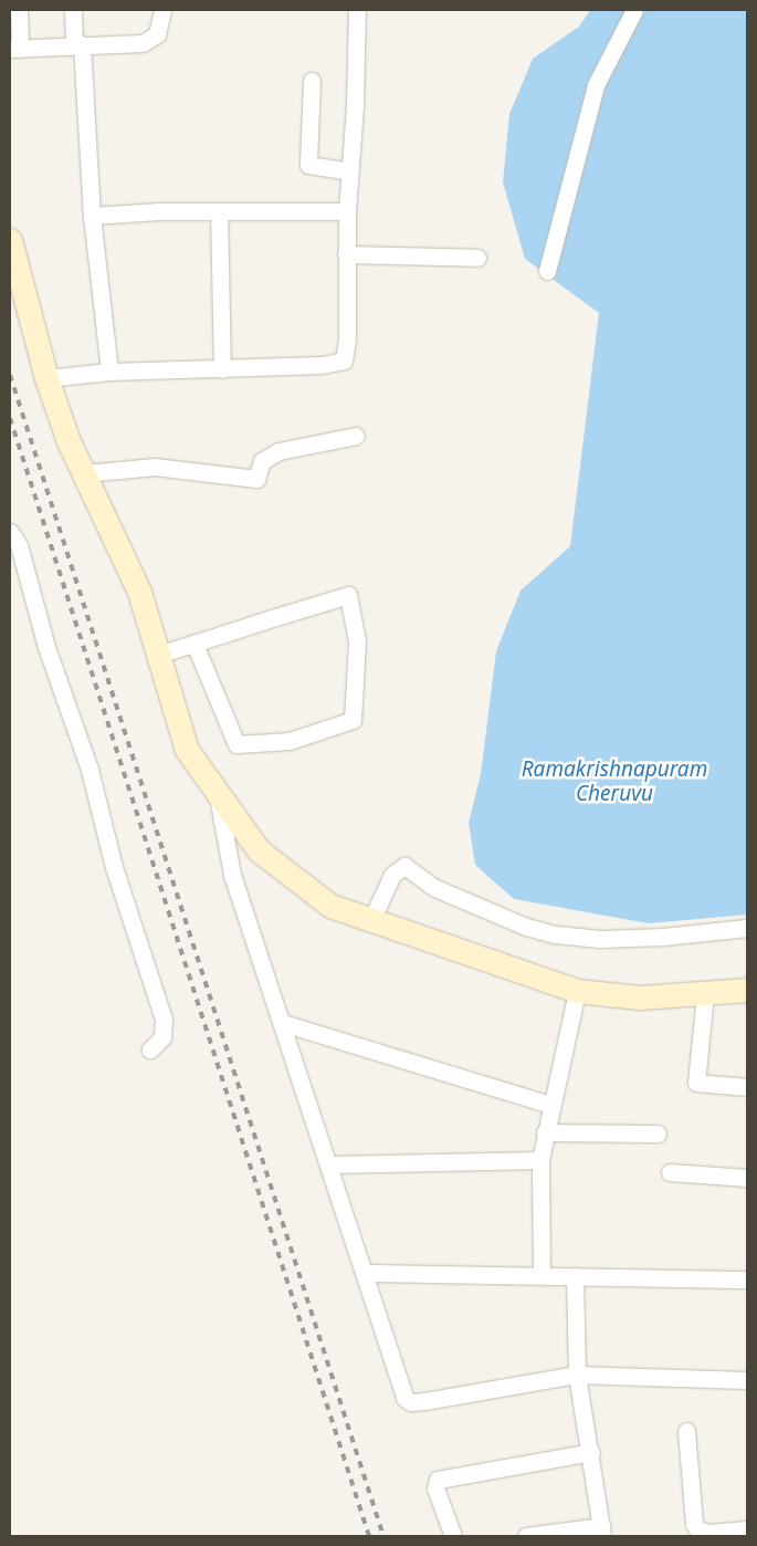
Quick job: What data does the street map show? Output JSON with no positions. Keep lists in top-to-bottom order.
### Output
{
  "water": ["Ramakrishnapuram Cheruvu"]
}
